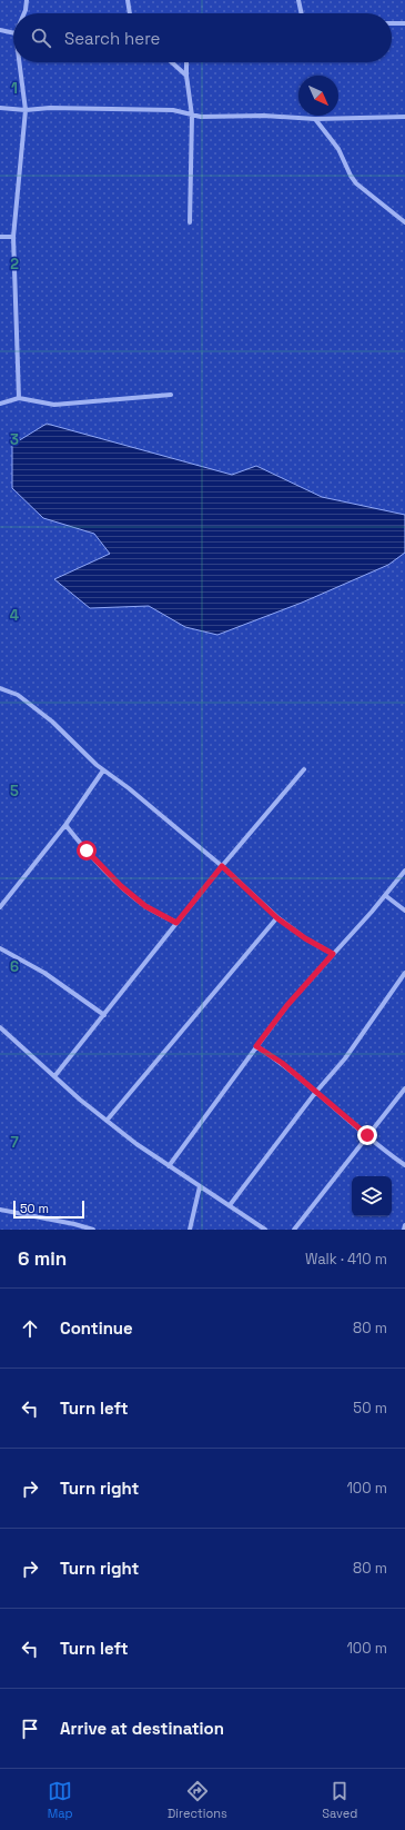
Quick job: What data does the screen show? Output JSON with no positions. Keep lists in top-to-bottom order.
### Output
{
  "scale_bar": "50 m",
  "north": "bottom right",
  "page": {
    "search": "Search here",
    "scale": "50 m",
    "heading": ["6 min", "Walk · 410 m"],
    "list": [
      ["Continue", "80 m"],
      ["Turn left", "50 m"],
      ["Turn right", "100 m"],
      ["Turn right", "80 m"],
      ["Turn left", "100 m"],
      "Arrive at destination"
    ],
    "nav": ["Map", "Directions", "Saved"]
  },
  "grid": {
    "rows": [
      "1",
      "2",
      "3",
      "4",
      "5",
      "6",
      "7"
    ]
  }
}
